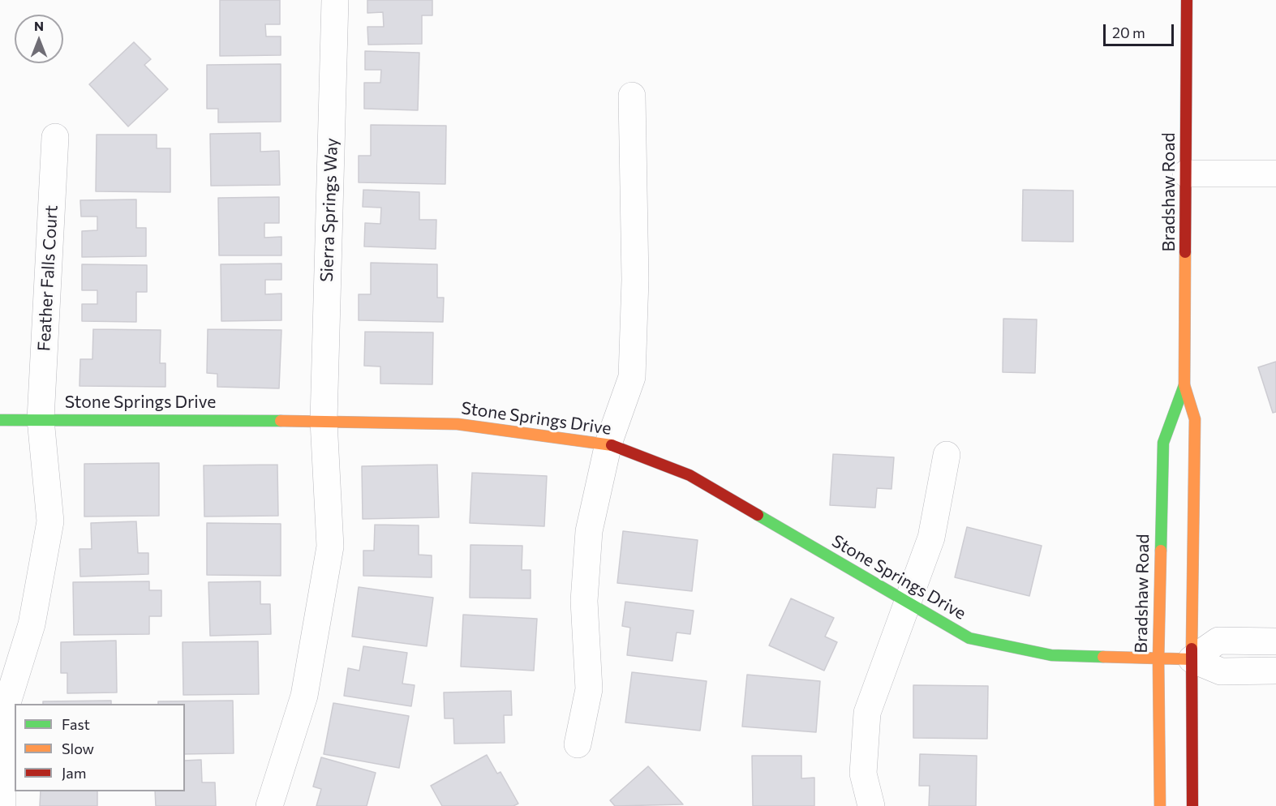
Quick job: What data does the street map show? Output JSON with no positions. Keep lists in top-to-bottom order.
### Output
{
  "streets": {
    "street": [
      "Bradshaw Road",
      "Sierra Springs Way",
      "Feather Falls Court",
      "Stone Springs Drive"
    ]
  },
  "crossings": [
    ["Bradshaw Road", "Stone Springs Drive"],
    ["Sierra Springs Way", "Stone Springs Drive"],
    ["Feather Falls Court", "Stone Springs Drive"]
  ],
  "legend": ["Fast", "Slow", "Jam"],
  "scale_bar": "20 m",
  "north": "top"
}
